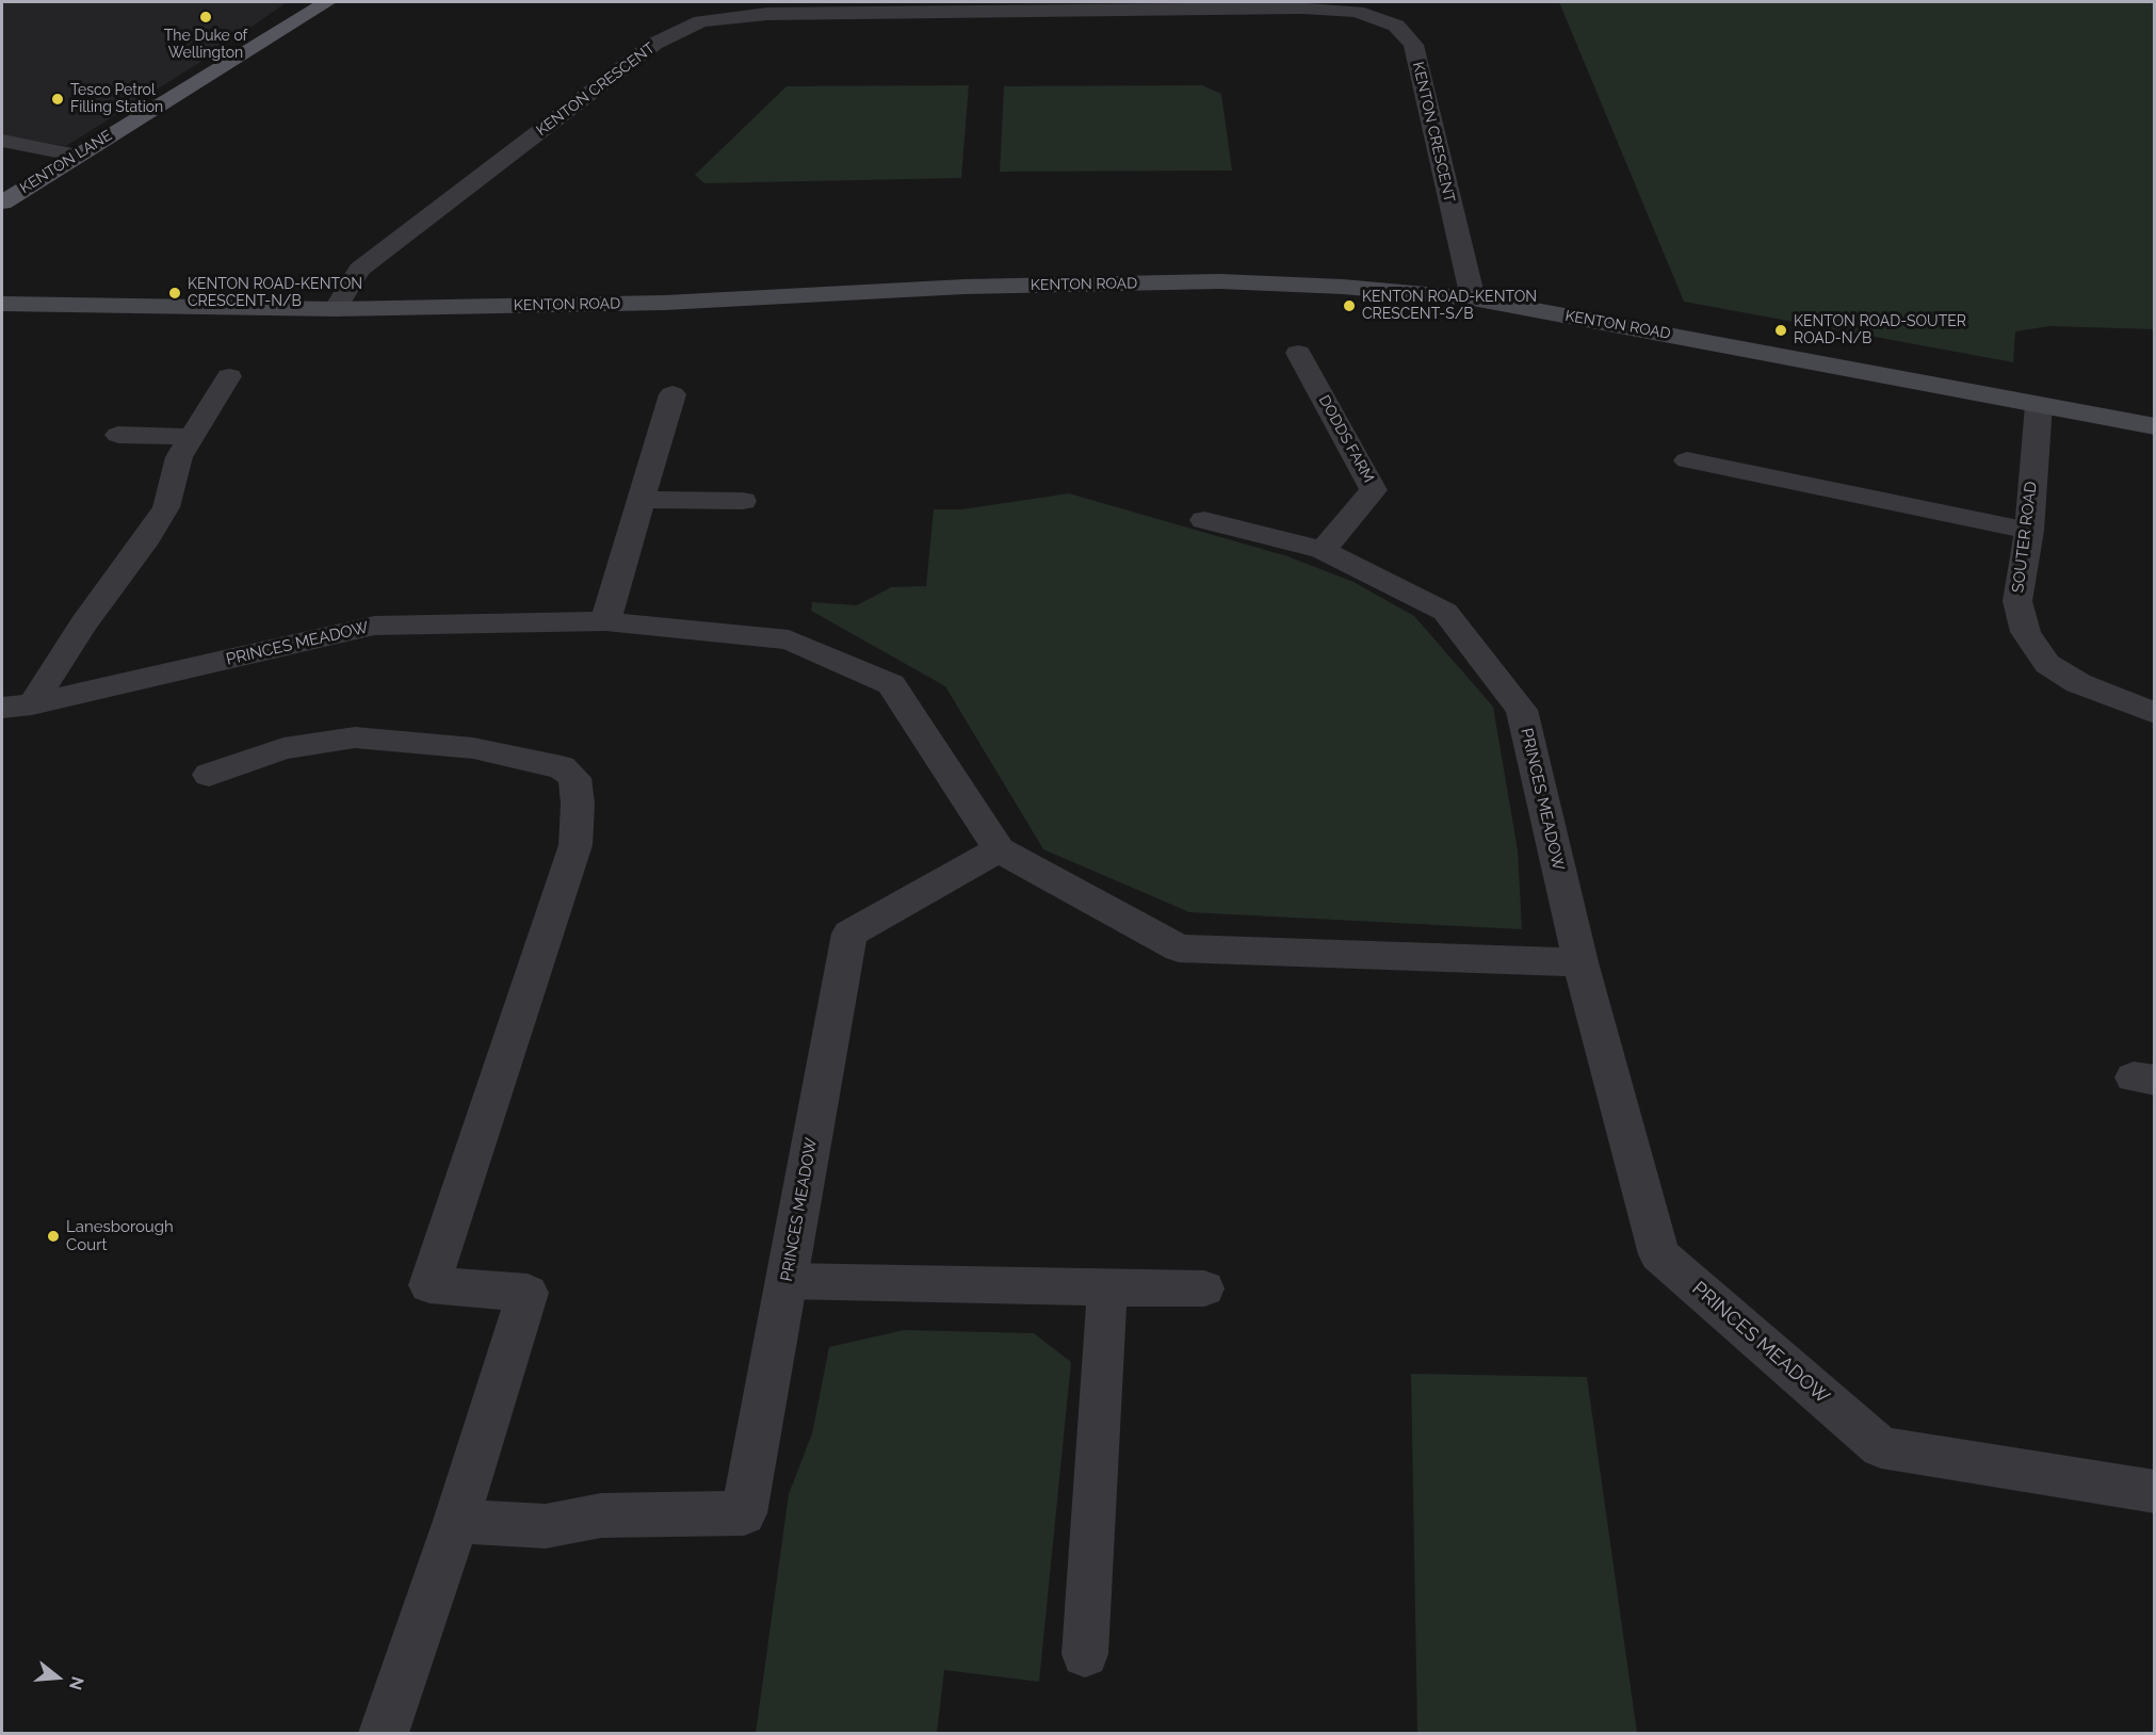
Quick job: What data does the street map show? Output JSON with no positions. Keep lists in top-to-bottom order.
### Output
{
  "streets": {
    "main road": ["KENTON LANE"],
    "street": [
      "KENTON CRESCENT",
      "KENTON ROAD",
      "DODDS FARM",
      "SOUTER ROAD",
      "PRINCES MEADOW"
    ]
  },
  "crossings": [
    ["KENTON CRESCENT", "KENTON ROAD"],
    ["KENTON ROAD", "SOUTER ROAD"],
    ["DODDS FARM", "PRINCES MEADOW"]
  ],
  "places": [
    "The Duke of Wellington",
    "Tesco Petrol Filling Station",
    "KENTON ROAD-KENTON CRESCENT-N/B",
    "KENTON ROAD-KENTON CRESCENT-S/B",
    "KENTON ROAD-SOUTER ROAD-N/B",
    "Lanesborough Court"
  ],
  "north": "right"
}
